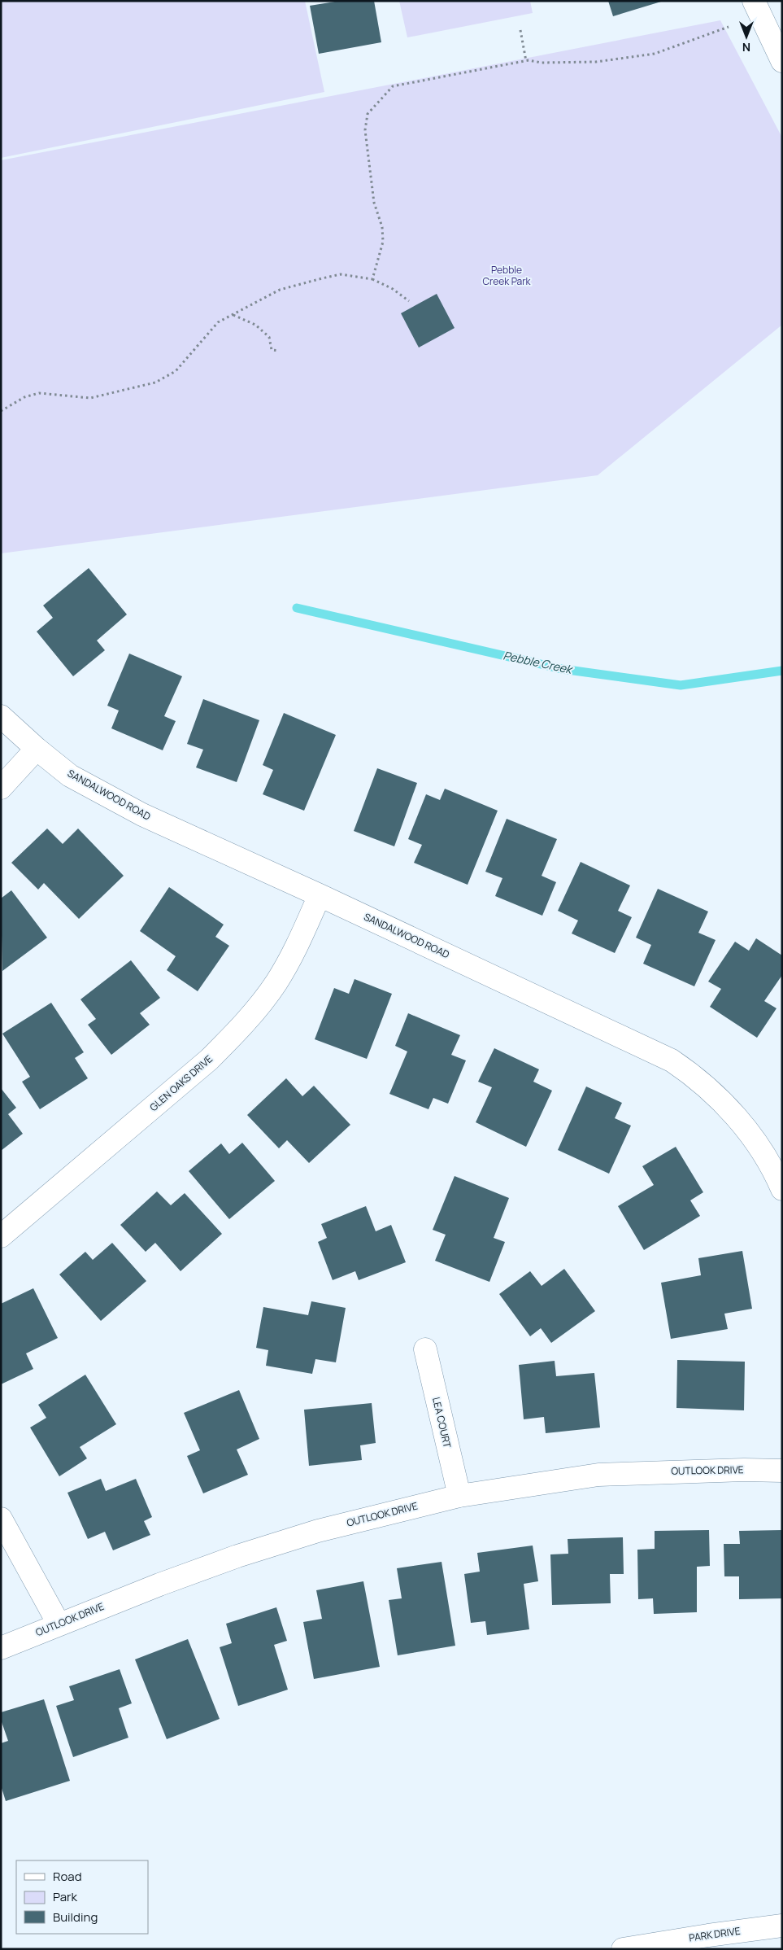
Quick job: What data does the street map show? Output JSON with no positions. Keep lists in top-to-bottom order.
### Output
{
  "streets": {
    "street": [
      "SANDALWOOD ROAD",
      "GLEN OAKS DRIVE",
      "LEA COURT",
      "OUTLOOK DRIVE",
      "PARK DRIVE"
    ]
  },
  "crossings": [
    ["SANDALWOOD ROAD", "GLEN OAKS DRIVE"],
    ["LEA COURT", "OUTLOOK DRIVE"]
  ],
  "water": ["Pebble Creek"],
  "parks": ["Pebble Creek Park"],
  "legend": ["Road", "Park", "Building"],
  "north": "bottom"
}
